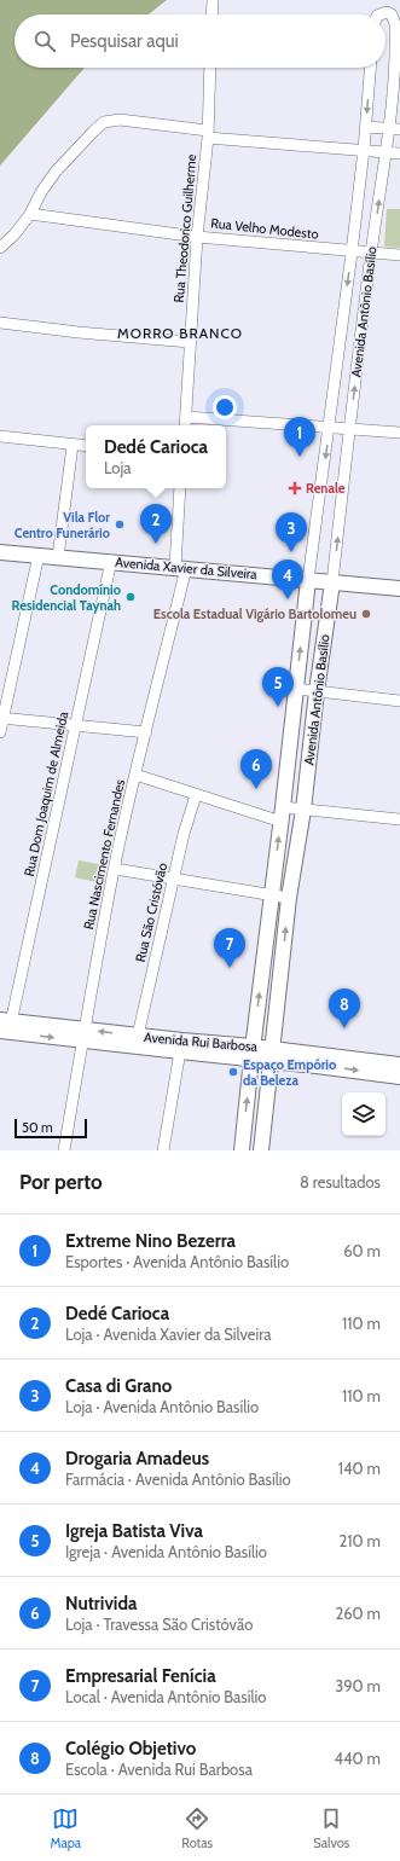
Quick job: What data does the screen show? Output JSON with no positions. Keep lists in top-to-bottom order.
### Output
{
  "streets": {
    "main road": ["Avenida Antônio Basílio", "Avenida Xavier da Silveira", "Avenida Rui Barbosa"],
    "street": [
      "Rua Theodorico Guilherme",
      "Rua Velho Modesto",
      "Rua Dom Joaquim de Almeida",
      "Rua Nascimento Fernandes",
      "Rua São Cristóvão"
    ]
  },
  "crossings": [
    ["Rua Theodorico Guilherme", "Rua Velho Modesto"],
    ["Rua Velho Modesto", "Avenida Antônio Basílio"],
    ["Avenida Antônio Basílio", "Avenida Xavier da Silveira"],
    ["Avenida Antônio Basílio", "Avenida Rui Barbosa"],
    ["Avenida Xavier da Silveira", "Rua Dom Joaquim de Almeida"],
    ["Avenida Xavier da Silveira", "Rua Nascimento Fernandes"],
    ["Rua Dom Joaquim de Almeida", "Avenida Rui Barbosa"],
    ["Rua Nascimento Fernandes", "Avenida Rui Barbosa"],
    ["Rua São Cristóvão", "Avenida Rui Barbosa"]
  ],
  "districts": ["MORRO BRANCO"],
  "places": {
    "health": ["Renale"],
    "other": [
      "Vila Flor Centro Funerário",
      "Condomínio Residencial Taynah",
      "Escola Estadual Vigário Bartolomeu",
      "Espaço Empório da Beleza"
    ]
  },
  "scale_bar": "50 m",
  "page": {
    "search": "Pesquisar aqui",
    "pins": [
      "1",
      "2",
      "3",
      "4",
      "5",
      "6",
      "7",
      "8"
    ],
    "popup": ["Dedé Carioca", "Loja"],
    "scale": "50 m",
    "heading": ["Por perto", "8 resultados"],
    "list": [
      {
        "mark": "1",
        "name": "Extreme Nino Bezerra",
        "note": "Esportes · Avenida Antônio Basílio",
        "value": "60 m"
      },
      {
        "mark": "2",
        "name": "Dedé Carioca",
        "note": "Loja · Avenida Xavier da Silveira",
        "value": "110 m"
      },
      {
        "mark": "3",
        "name": "Casa di Grano",
        "note": "Loja · Avenida Antônio Basílio",
        "value": "110 m"
      },
      {
        "mark": "4",
        "name": "Drogaria Amadeus",
        "note": "Farmácia · Avenida Antônio Basílio",
        "value": "140 m"
      },
      {
        "mark": "5",
        "name": "Igreja Batista Viva",
        "note": "Igreja · Avenida Antônio Basílio",
        "value": "210 m"
      },
      {
        "mark": "6",
        "name": "Nutrivida",
        "note": "Loja · Travessa São Cristóvão",
        "value": "260 m"
      },
      {
        "mark": "7",
        "name": "Empresarial Fenícia",
        "note": "Local · Avenida Antônio Basílio",
        "value": "390 m"
      },
      {
        "mark": "8",
        "name": "Colégio Objetivo",
        "note": "Escola · Avenida Rui Barbosa",
        "value": "440 m"
      }
    ],
    "nav": ["Mapa", "Rotas", "Salvos"]
  }
}
